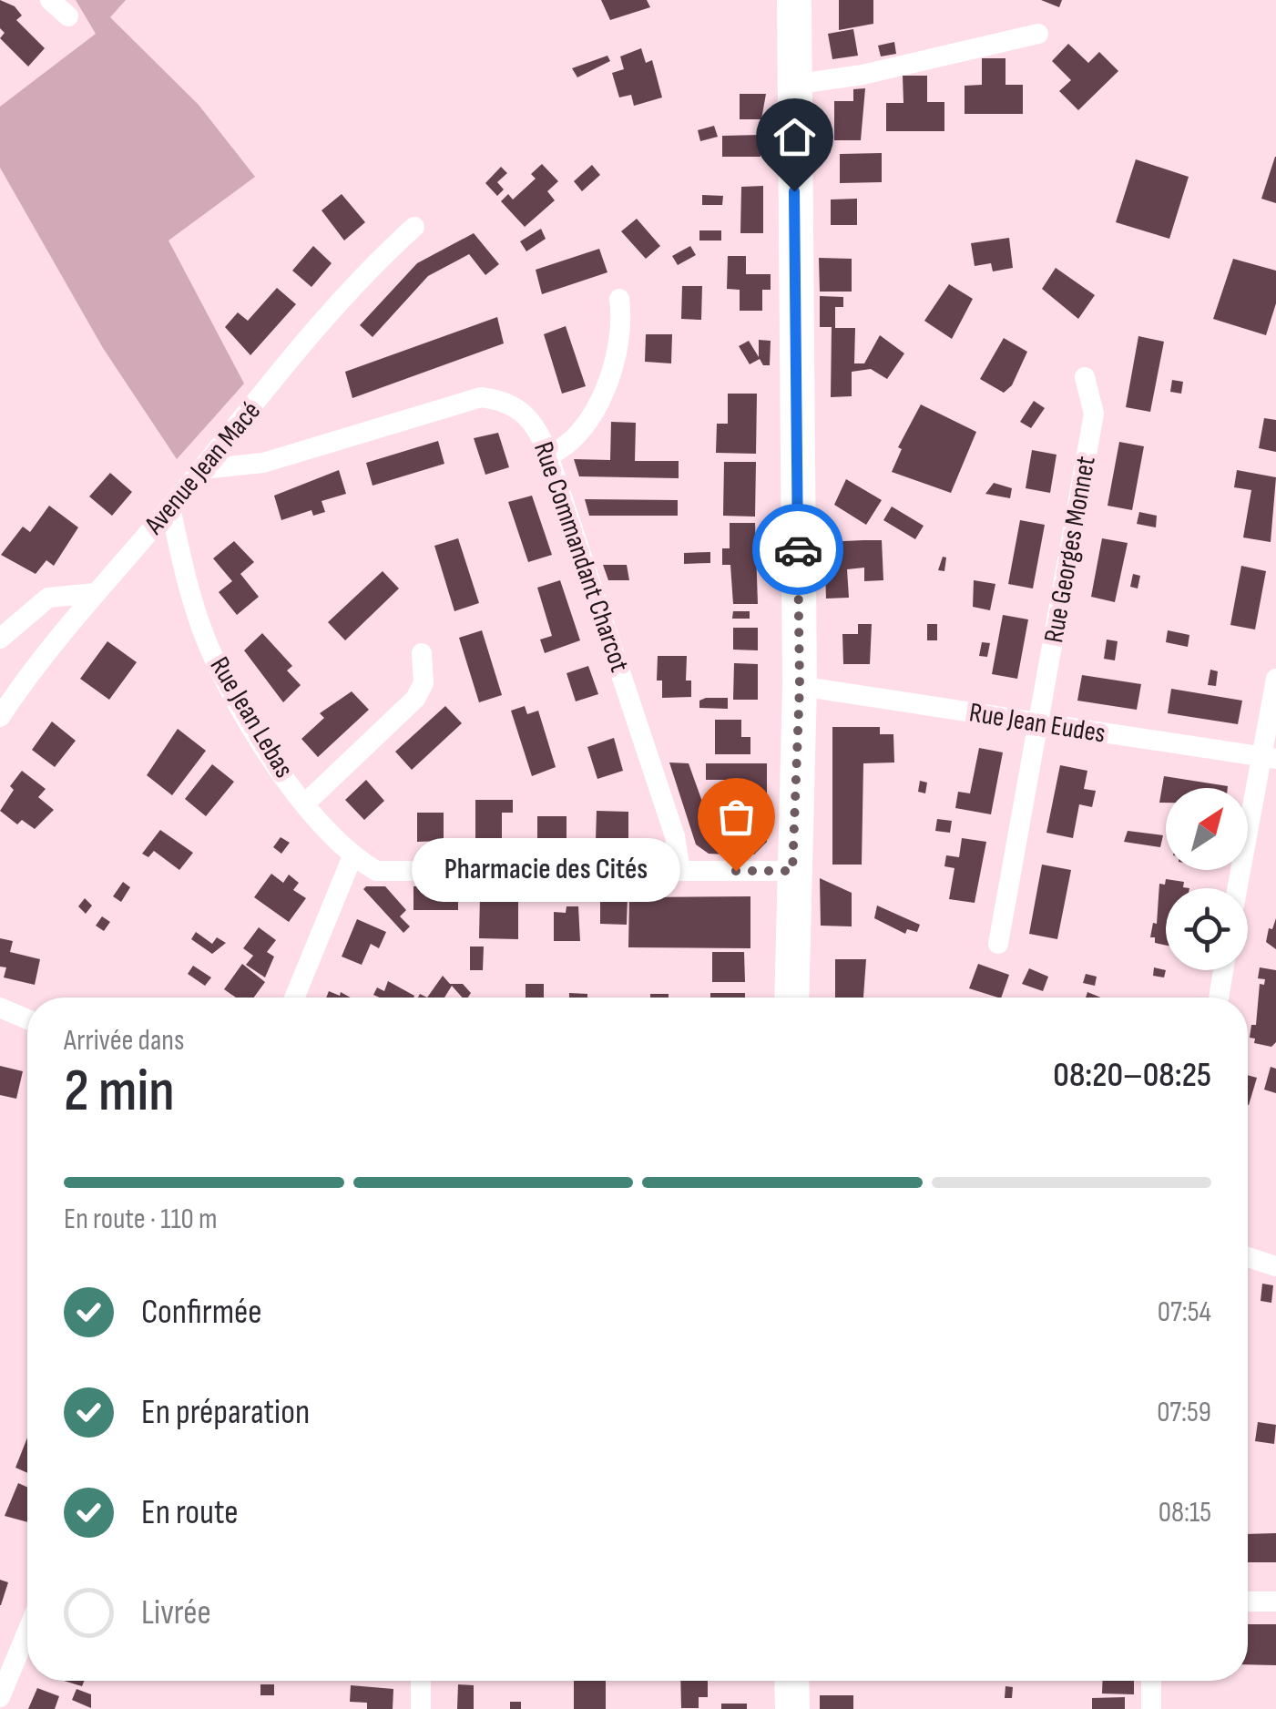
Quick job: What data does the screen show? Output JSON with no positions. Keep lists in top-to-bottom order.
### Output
{
  "streets": {
    "street": [
      "Avenue Jean Macé",
      "Rue Georges Monnet",
      "Rue Commandant Charcot",
      "Rue Jean Lebas",
      "Rue Jean Eudes"
    ]
  },
  "crossings": [
    ["Avenue Jean Macé", "Rue Commandant Charcot"],
    ["Avenue Jean Macé", "Rue Jean Lebas"],
    ["Rue Georges Monnet", "Rue Jean Eudes"]
  ],
  "places": ["Pharmacie des Cités"],
  "north": "top right",
  "page": {
    "bubble": "Pharmacie des Cités",
    "heading": ["2 min", "Arrivée dans", "08:20–08:25"],
    "bar": "En route · 110 m",
    "list": [
      ["Confirmée", "07:54"],
      ["En préparation", "07:59"],
      ["En route", "08:15"],
      "Livrée"
    ]
  }
}
